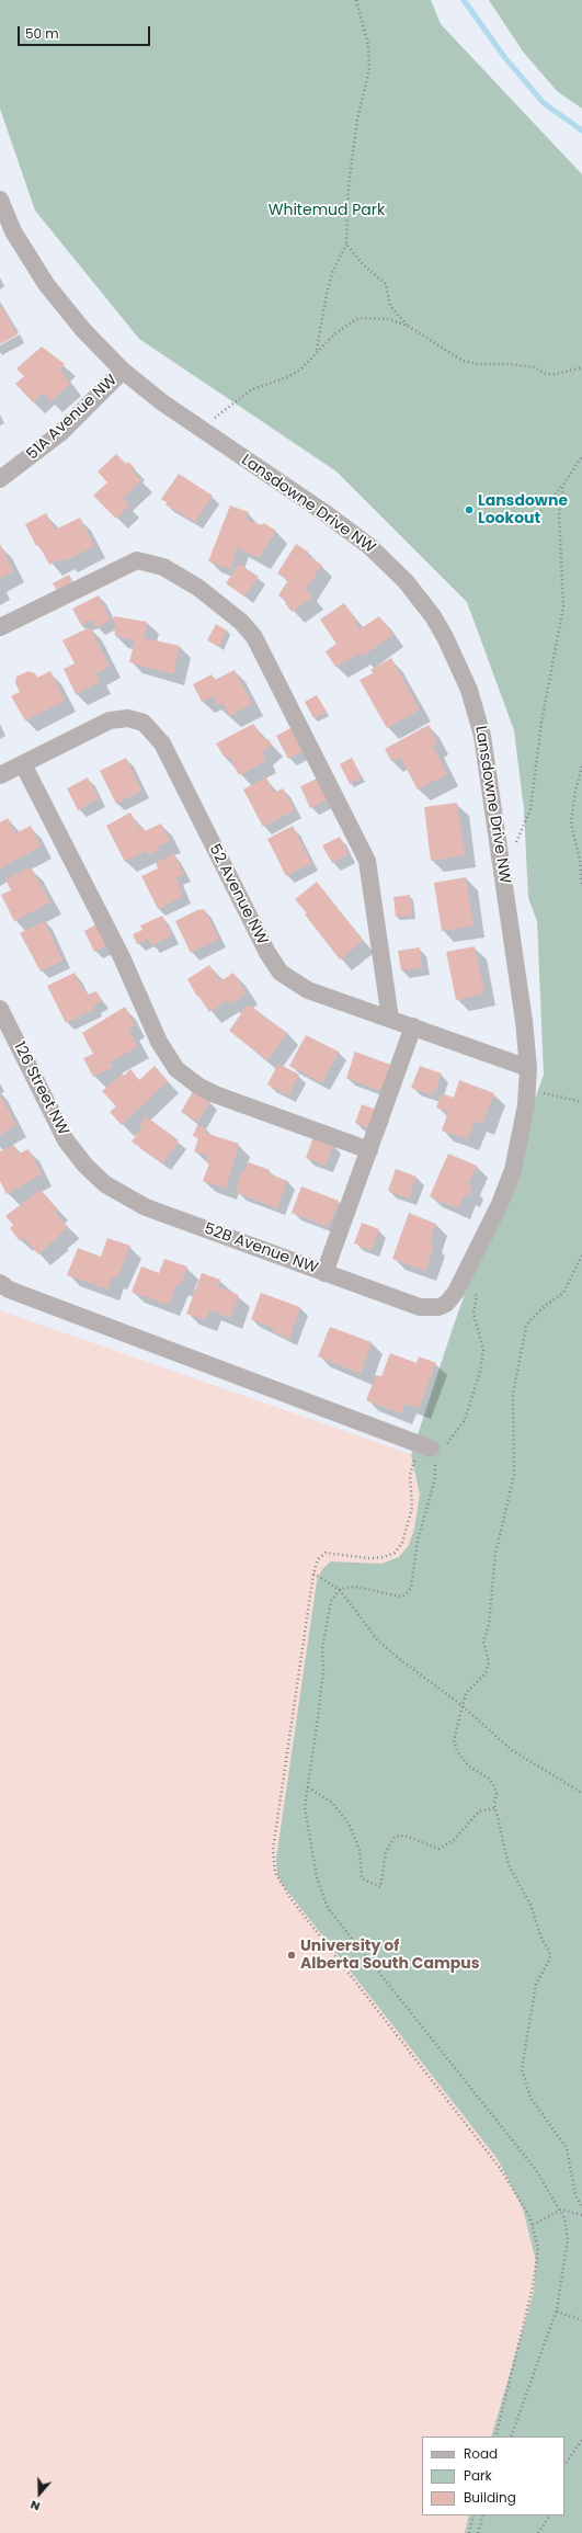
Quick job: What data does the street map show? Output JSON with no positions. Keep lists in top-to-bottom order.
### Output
{
  "streets": {
    "street": [
      "51A Avenue NW",
      "Lansdowne Drive NW",
      "52 Avenue NW",
      "126 Street NW",
      "52B Avenue NW"
    ]
  },
  "crossings": [
    ["51A Avenue NW", "Lansdowne Drive NW"],
    ["Lansdowne Drive NW", "52 Avenue NW"],
    ["Lansdowne Drive NW", "52B Avenue NW"],
    ["126 Street NW", "52B Avenue NW"]
  ],
  "parks": ["Whitemud Park"],
  "places": ["Lansdowne Lookout", "University of Alberta South Campus"],
  "legend": ["Road", "Park", "Building"],
  "scale_bar": "50 m",
  "north": "bottom"
}
